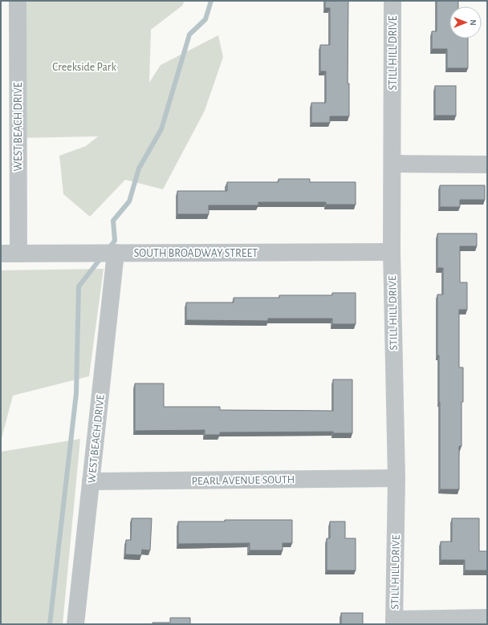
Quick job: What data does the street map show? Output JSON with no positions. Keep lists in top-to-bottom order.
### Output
{
  "streets": {
    "street": [
      "STILL HILL DRIVE",
      "WEST BEACH DRIVE",
      "SOUTH BROADWAY STREET",
      "PEARL AVENUE SOUTH"
    ]
  },
  "crossings": [
    ["STILL HILL DRIVE", "SOUTH BROADWAY STREET"],
    ["STILL HILL DRIVE", "PEARL AVENUE SOUTH"],
    ["WEST BEACH DRIVE", "SOUTH BROADWAY STREET"],
    ["WEST BEACH DRIVE", "PEARL AVENUE SOUTH"]
  ],
  "parks": ["Creekside Park"],
  "north": "right"
}
